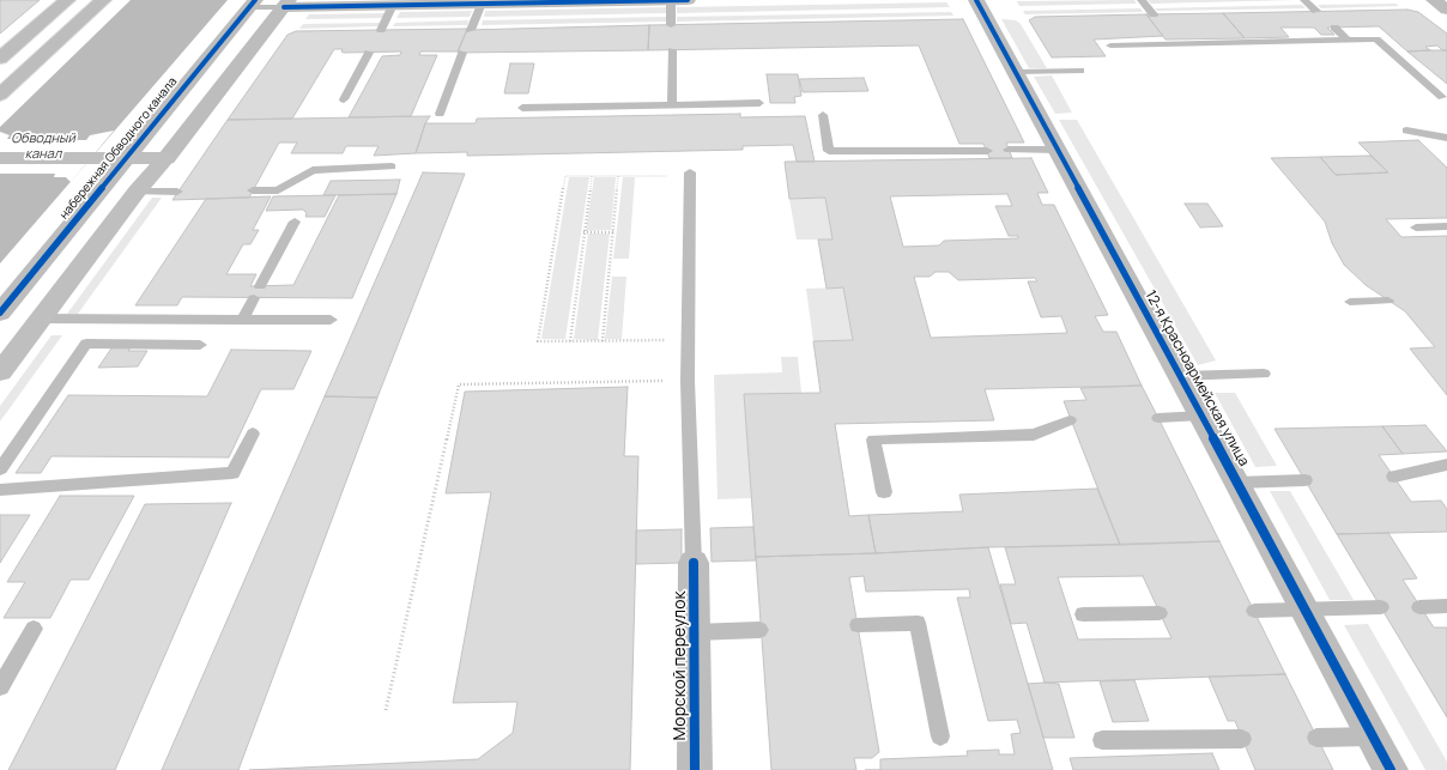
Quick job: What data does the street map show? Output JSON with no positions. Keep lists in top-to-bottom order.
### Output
{
  "streets": {
    "street": ["набережная Обводного канала", "12-я Красноармейская улица", "Морской переулок"]
  },
  "water": ["Обводный канал"]
}
